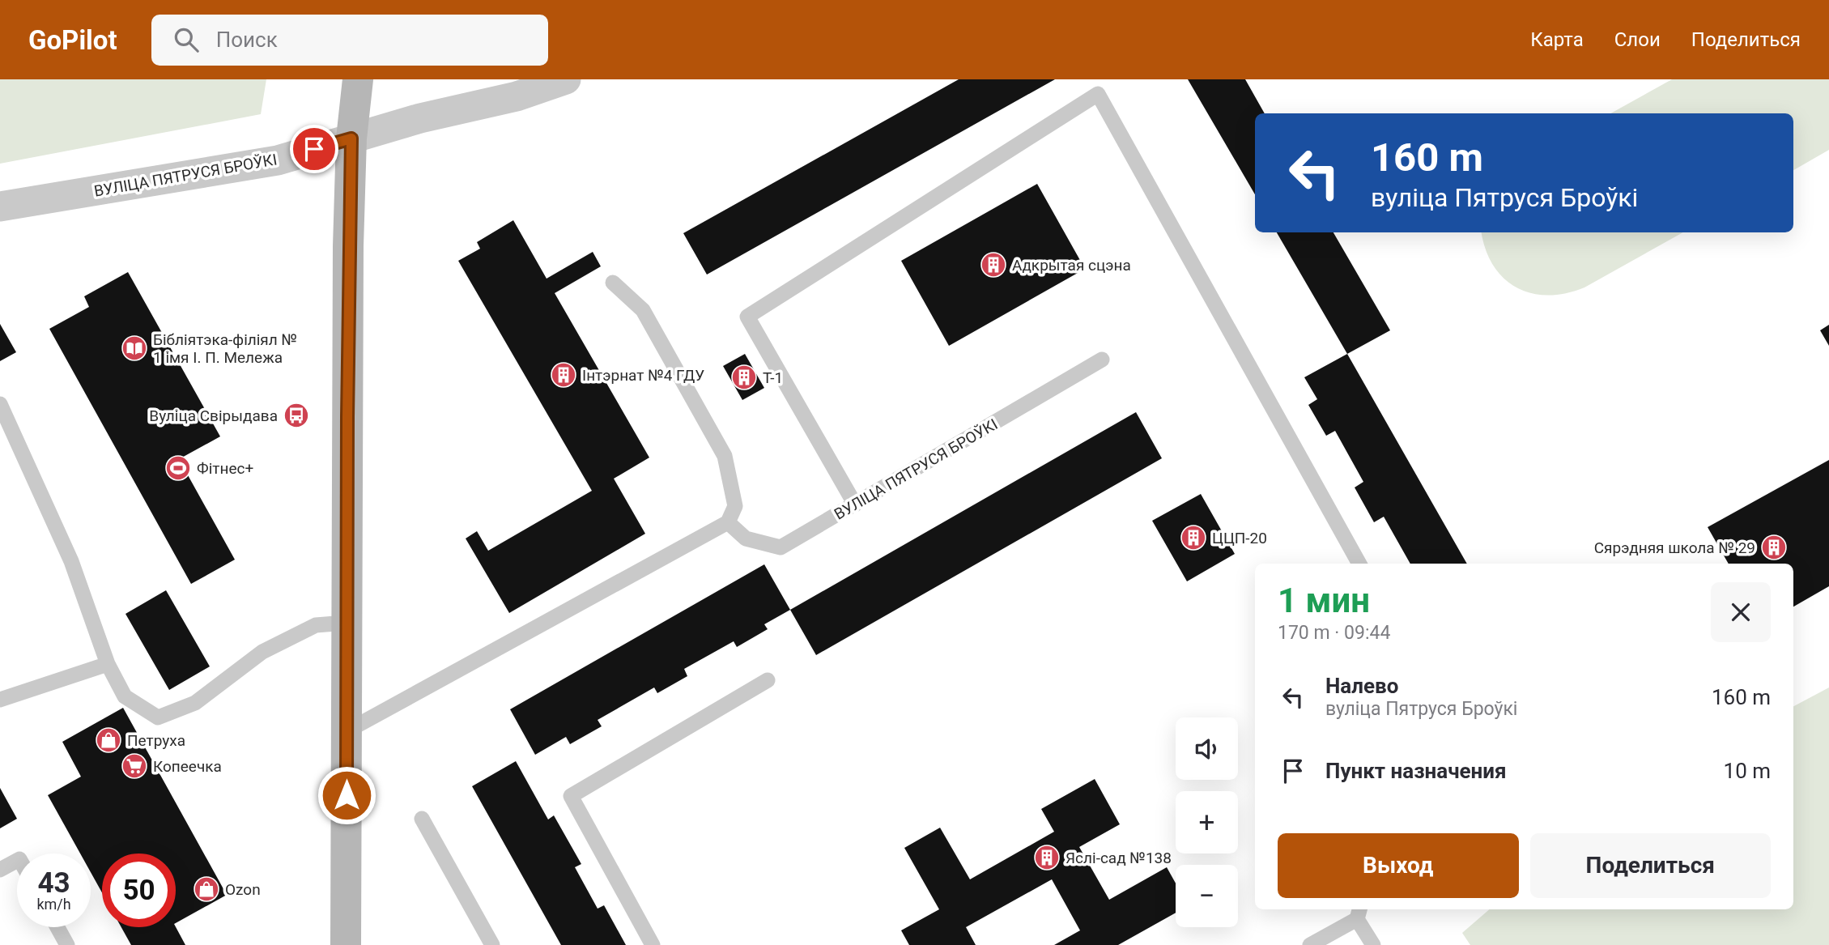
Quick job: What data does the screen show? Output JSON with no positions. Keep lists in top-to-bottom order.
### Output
{
  "streets": {
    "street": ["ВУЛІЦА ПЯТРУСЯ БРОЎКІ"]
  },
  "places": {
    "building": [
      "Адкрытая сцэна",
      "Інтэрнат №4 ГДУ",
      "Т-1",
      "ЦЦП-20",
      "Сярэдняя школа № 29",
      "Яслі-сад №138"
    ],
    "library": ["Бібліятэка-філіял № 1 імя І. П. Мележа"],
    "bus stop": ["Вуліца Свірыдава"],
    "sports": ["Фітнес+"],
    "shop": ["Петруха", "Ozon"],
    "supermarket": ["Копеечка"]
  },
  "page": {
    "header": "GoPilot",
    "search": "Поиск",
    "nav": ["Карта", "Слои", "Поделиться"],
    "turn": ["160 m", "вуліца Пятруся Броўкі"],
    "heading": ["1 мин", "170 m · 09:44"],
    "list": [
      {
        "name": "Налево",
        "note": "вуліца Пятруся Броўкі",
        "value": "160 m"
      },
      {
        "name": "Пункт назначения",
        "value": "10 m"
      }
    ],
    "map_buttons": ["+", "−"],
    "buttons": ["Выход", "Поделиться"],
    "speed": "43 km/h",
    "limit": "50"
  }
}
